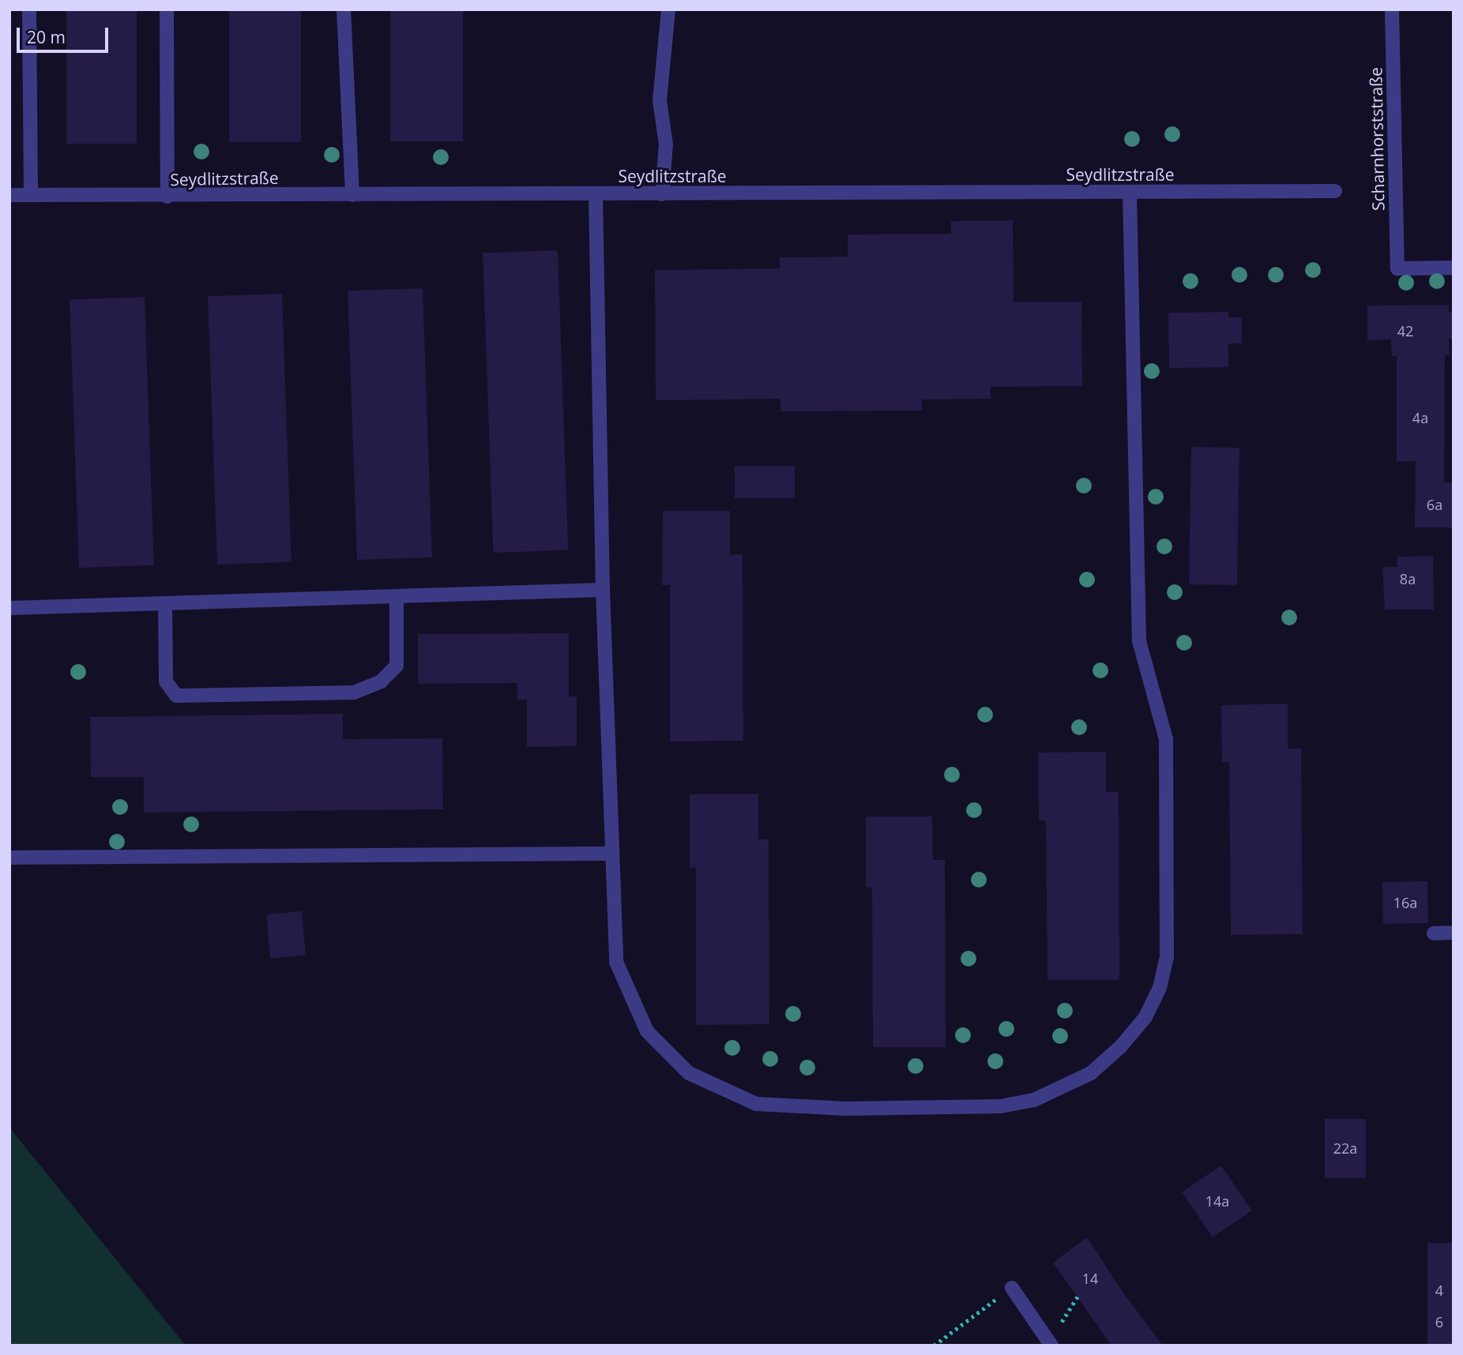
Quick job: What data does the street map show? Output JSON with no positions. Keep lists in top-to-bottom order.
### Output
{
  "streets": {
    "street": ["Scharnhorststraße", "Seydlitzstraße"]
  },
  "house_numbers": [
    "42",
    "4a",
    "6a",
    "8a",
    "16a",
    "22a",
    "14a",
    "14",
    "4",
    "6"
  ],
  "scale_bar": "20 m"
}
